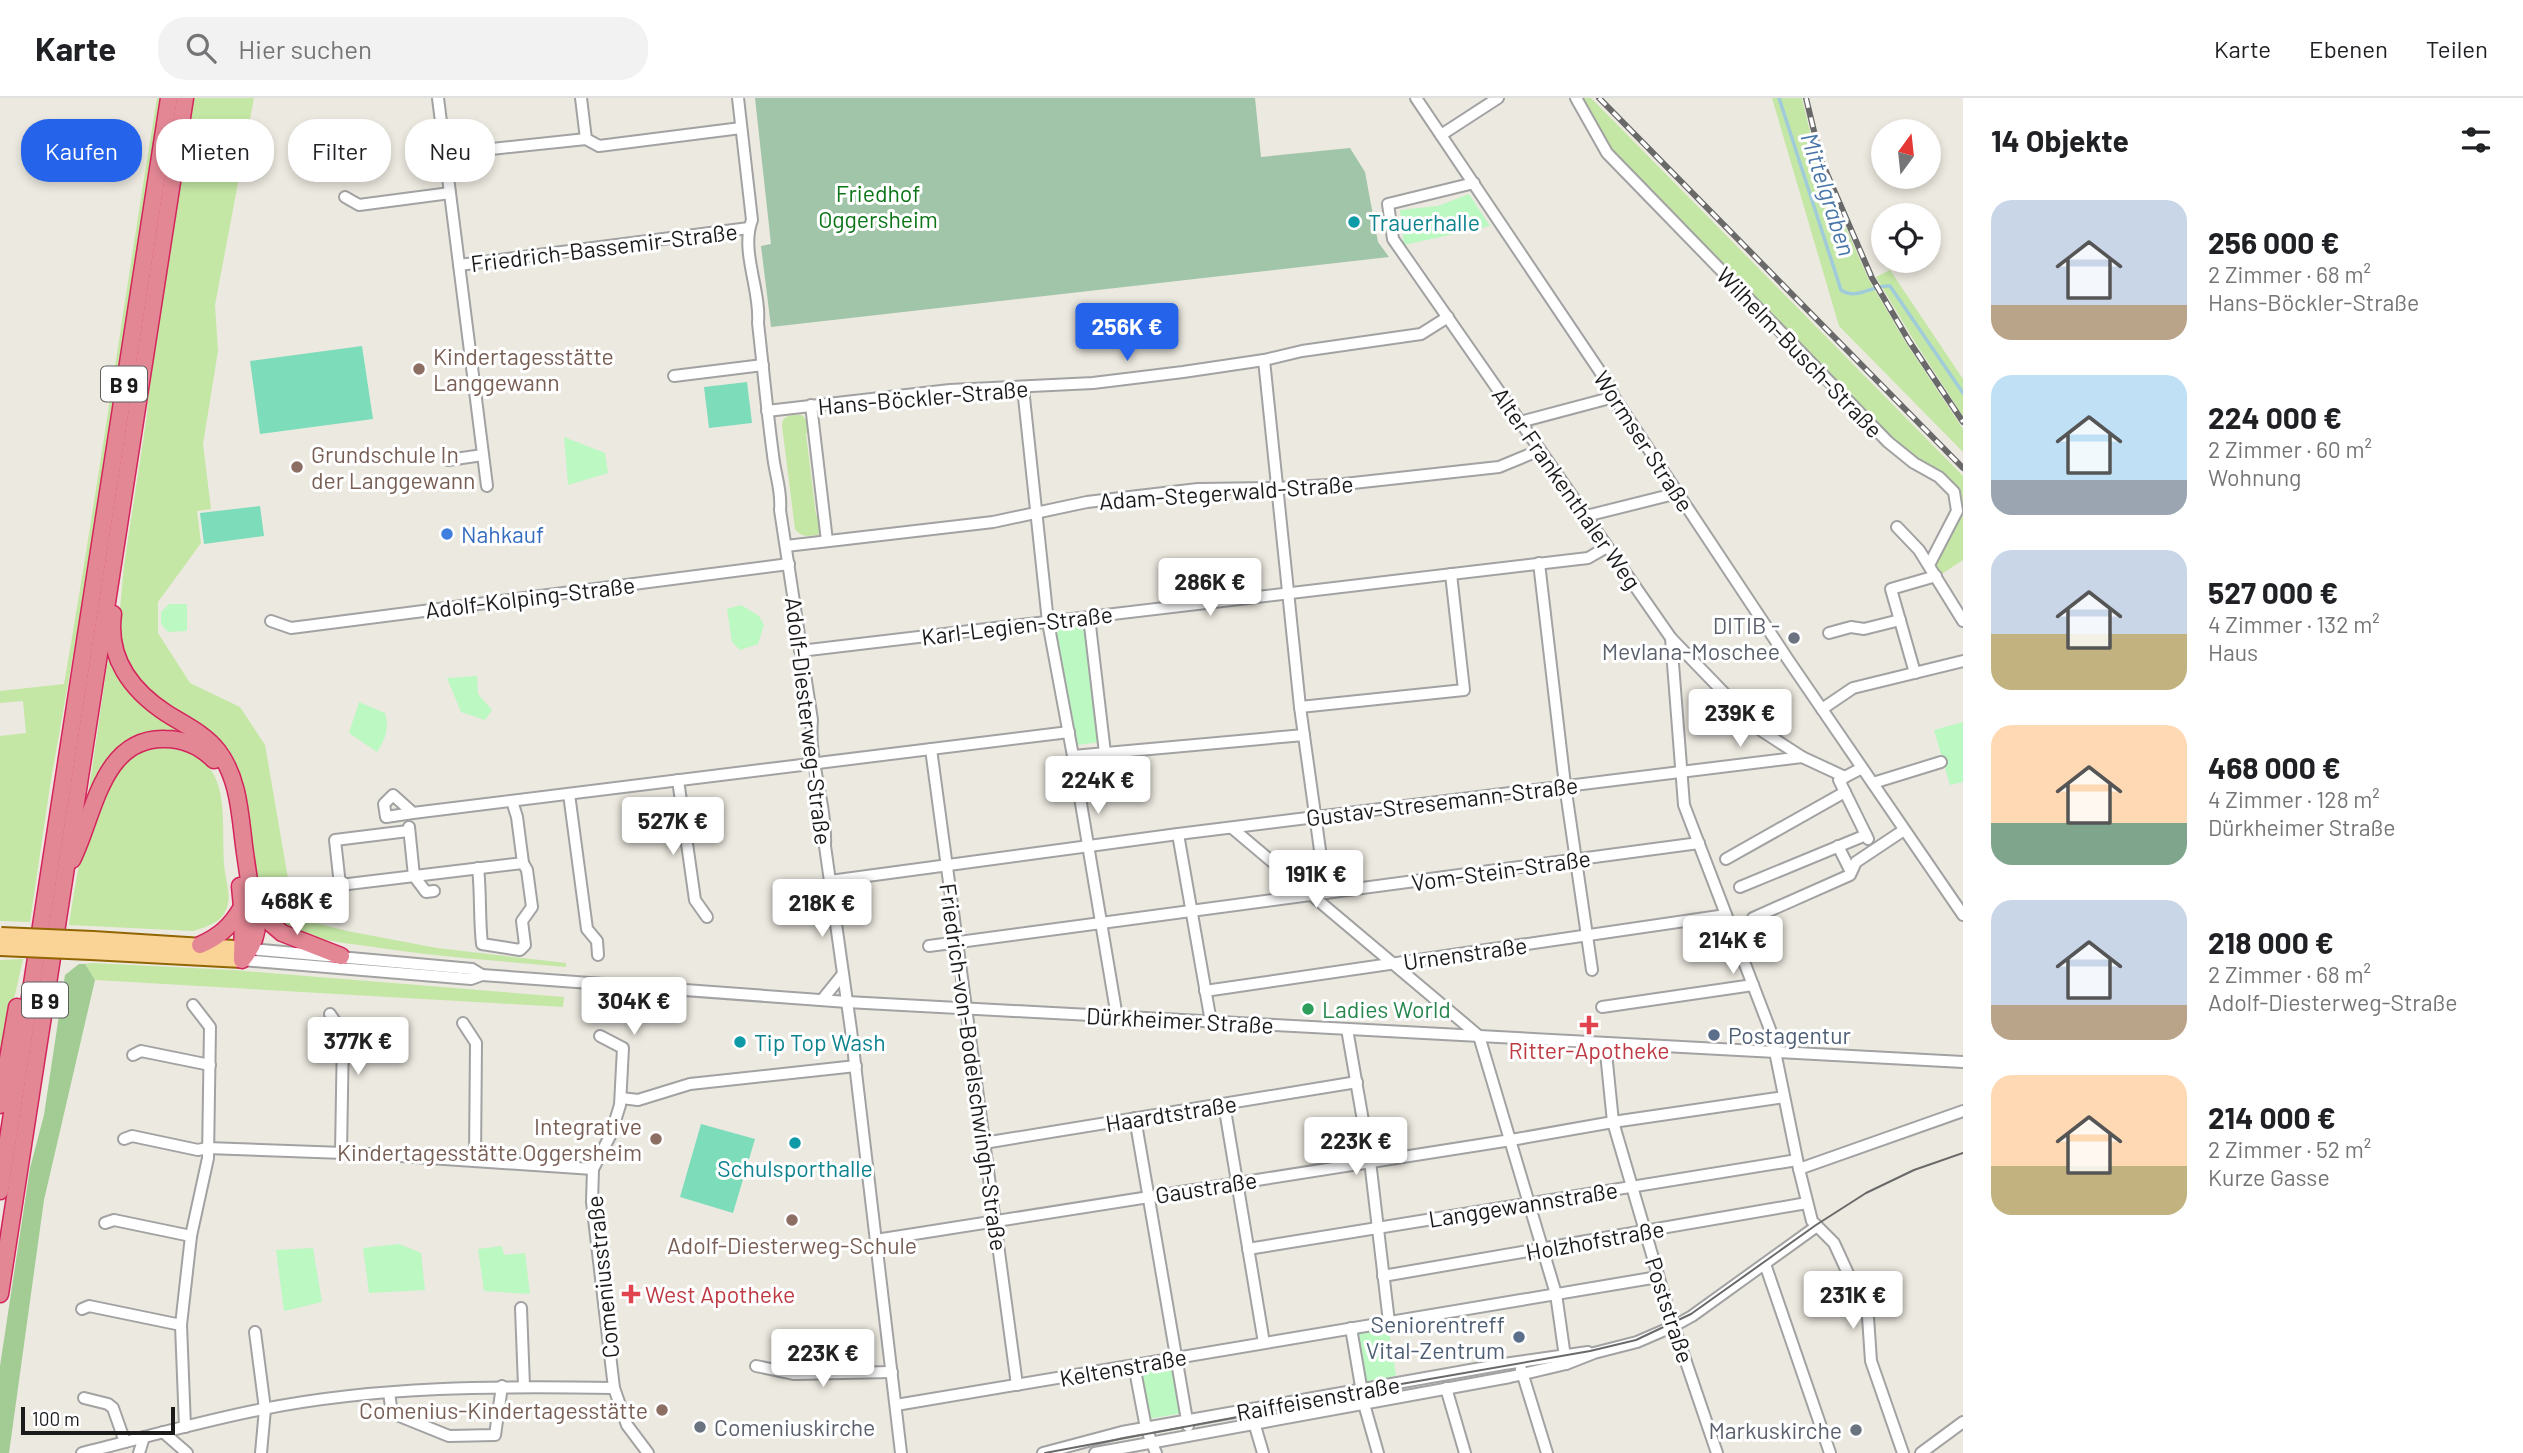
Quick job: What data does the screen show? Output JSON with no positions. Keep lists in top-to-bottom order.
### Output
{
  "streets": {
    "highway": ["B 9"],
    "main road": ["Dürkheimer Straße"],
    "street": [
      "Friedrich-Bassemir-Straße",
      "Wilhelm-Busch-Straße",
      "Hans-Böckler-Straße",
      "Wormser Straße",
      "Alter Frankenthaler Weg",
      "Adam-Stegerwald-Straße",
      "Adolf-Kolping-Straße",
      "Karl-Legien-Straße",
      "Adolf-Diesterweg-Straße",
      "Gustav-Stresemann-Straße",
      "Vom-Stein-Straße",
      "Urnenstraße",
      "Friedrich-von-Bodelschwingh-Straße",
      "Haardtstraße",
      "Gaustraße",
      "Langgewannstraße",
      "Holzhofstraße",
      "Comeniusstraße",
      "Poststraße",
      "Keltenstraße",
      "Raiffeisenstraße"
    ]
  },
  "crossings": [
    ["Friedrich-Bassemir-Straße", "Adolf-Diesterweg-Straße"],
    ["Hans-Böckler-Straße", "Alter Frankenthaler Weg"],
    ["Hans-Böckler-Straße", "Adolf-Diesterweg-Straße"],
    ["Wormser Straße", "Alter Frankenthaler Weg"],
    ["Alter Frankenthaler Weg", "Adam-Stegerwald-Straße"],
    ["Alter Frankenthaler Weg", "Karl-Legien-Straße"],
    ["Alter Frankenthaler Weg", "Gustav-Stresemann-Straße"],
    ["Adam-Stegerwald-Straße", "Adolf-Diesterweg-Straße"],
    ["Adolf-Kolping-Straße", "Adolf-Diesterweg-Straße"],
    ["Karl-Legien-Straße", "Adolf-Diesterweg-Straße"],
    ["Adolf-Diesterweg-Straße", "Gustav-Stresemann-Straße"],
    ["Adolf-Diesterweg-Straße", "Dürkheimer Straße"],
    ["Adolf-Diesterweg-Straße", "Gaustraße"],
    ["Adolf-Diesterweg-Straße", "Keltenstraße"],
    ["Gustav-Stresemann-Straße", "Friedrich-von-Bodelschwingh-Straße"],
    ["Vom-Stein-Straße", "Friedrich-von-Bodelschwingh-Straße"],
    ["Dürkheimer Straße", "Friedrich-von-Bodelschwingh-Straße"],
    ["Dürkheimer Straße", "Poststraße"],
    ["Friedrich-von-Bodelschwingh-Straße", "Haardtstraße"],
    ["Friedrich-von-Bodelschwingh-Straße", "Gaustraße"],
    ["Friedrich-von-Bodelschwingh-Straße", "Keltenstraße"],
    ["Gaustraße", "Poststraße"],
    ["Langgewannstraße", "Poststraße"],
    ["Holzhofstraße", "Poststraße"],
    ["Poststraße", "Keltenstraße"],
    ["Poststraße", "Raiffeisenstraße"]
  ],
  "water": ["Mittelgraben"],
  "parks": ["Friedhof Oggersheim"],
  "places": {
    "other": [
      "Trauerhalle",
      "Kindertagesstätte Langgewann",
      "Grundschule In der Langgewann",
      "Nahkauf",
      "DITIB - Mevlana-Moschee",
      "Ladies World",
      "Postagentur",
      "Tip Top Wash",
      "Integrative Kindertagesstätte Oggersheim",
      "Schulsporthalle",
      "Adolf-Diesterweg-Schule",
      "Seniorentreff Vital-Zentrum",
      "Comenius-Kindertagesstätte",
      "Comeniuskirche",
      "Markuskirche"
    ],
    "health": ["Ritter-Apotheke", "West Apotheke"]
  },
  "scale_bar": "100 m",
  "north": "top",
  "page": {
    "header": "Karte",
    "search": "Hier suchen",
    "nav": ["Karte", "Ebenen", "Teilen"],
    "heading": "14 Objekte",
    "chip": [
      "Kaufen",
      "Mieten",
      "Filter",
      "Neu"
    ],
    "list": [
      {
        "name": "256 000 €",
        "note": "2 Zimmer · 68 m² · Hans-Böckler-Straße"
      },
      {
        "name": "224 000 €",
        "note": "2 Zimmer · 60 m² · Wohnung"
      },
      {
        "name": "527 000 €",
        "note": "4 Zimmer · 132 m² · Haus"
      },
      {
        "name": "468 000 €",
        "note": "4 Zimmer · 128 m² · Dürkheimer Straße"
      },
      {
        "name": "218 000 €",
        "note": "2 Zimmer · 68 m² · Adolf-Diesterweg-Straße"
      },
      {
        "name": "214 000 €",
        "note": "2 Zimmer · 52 m² · Kurze Gasse"
      }
    ],
    "price": [
      "256K €",
      "286K €",
      "239K €",
      "224K €",
      "527K €",
      "191K €",
      "468K €",
      "218K €",
      "214K €",
      "304K €",
      "377K €",
      "223K €",
      "231K €",
      "223K €"
    ],
    "scale": "100 m"
  }
}
